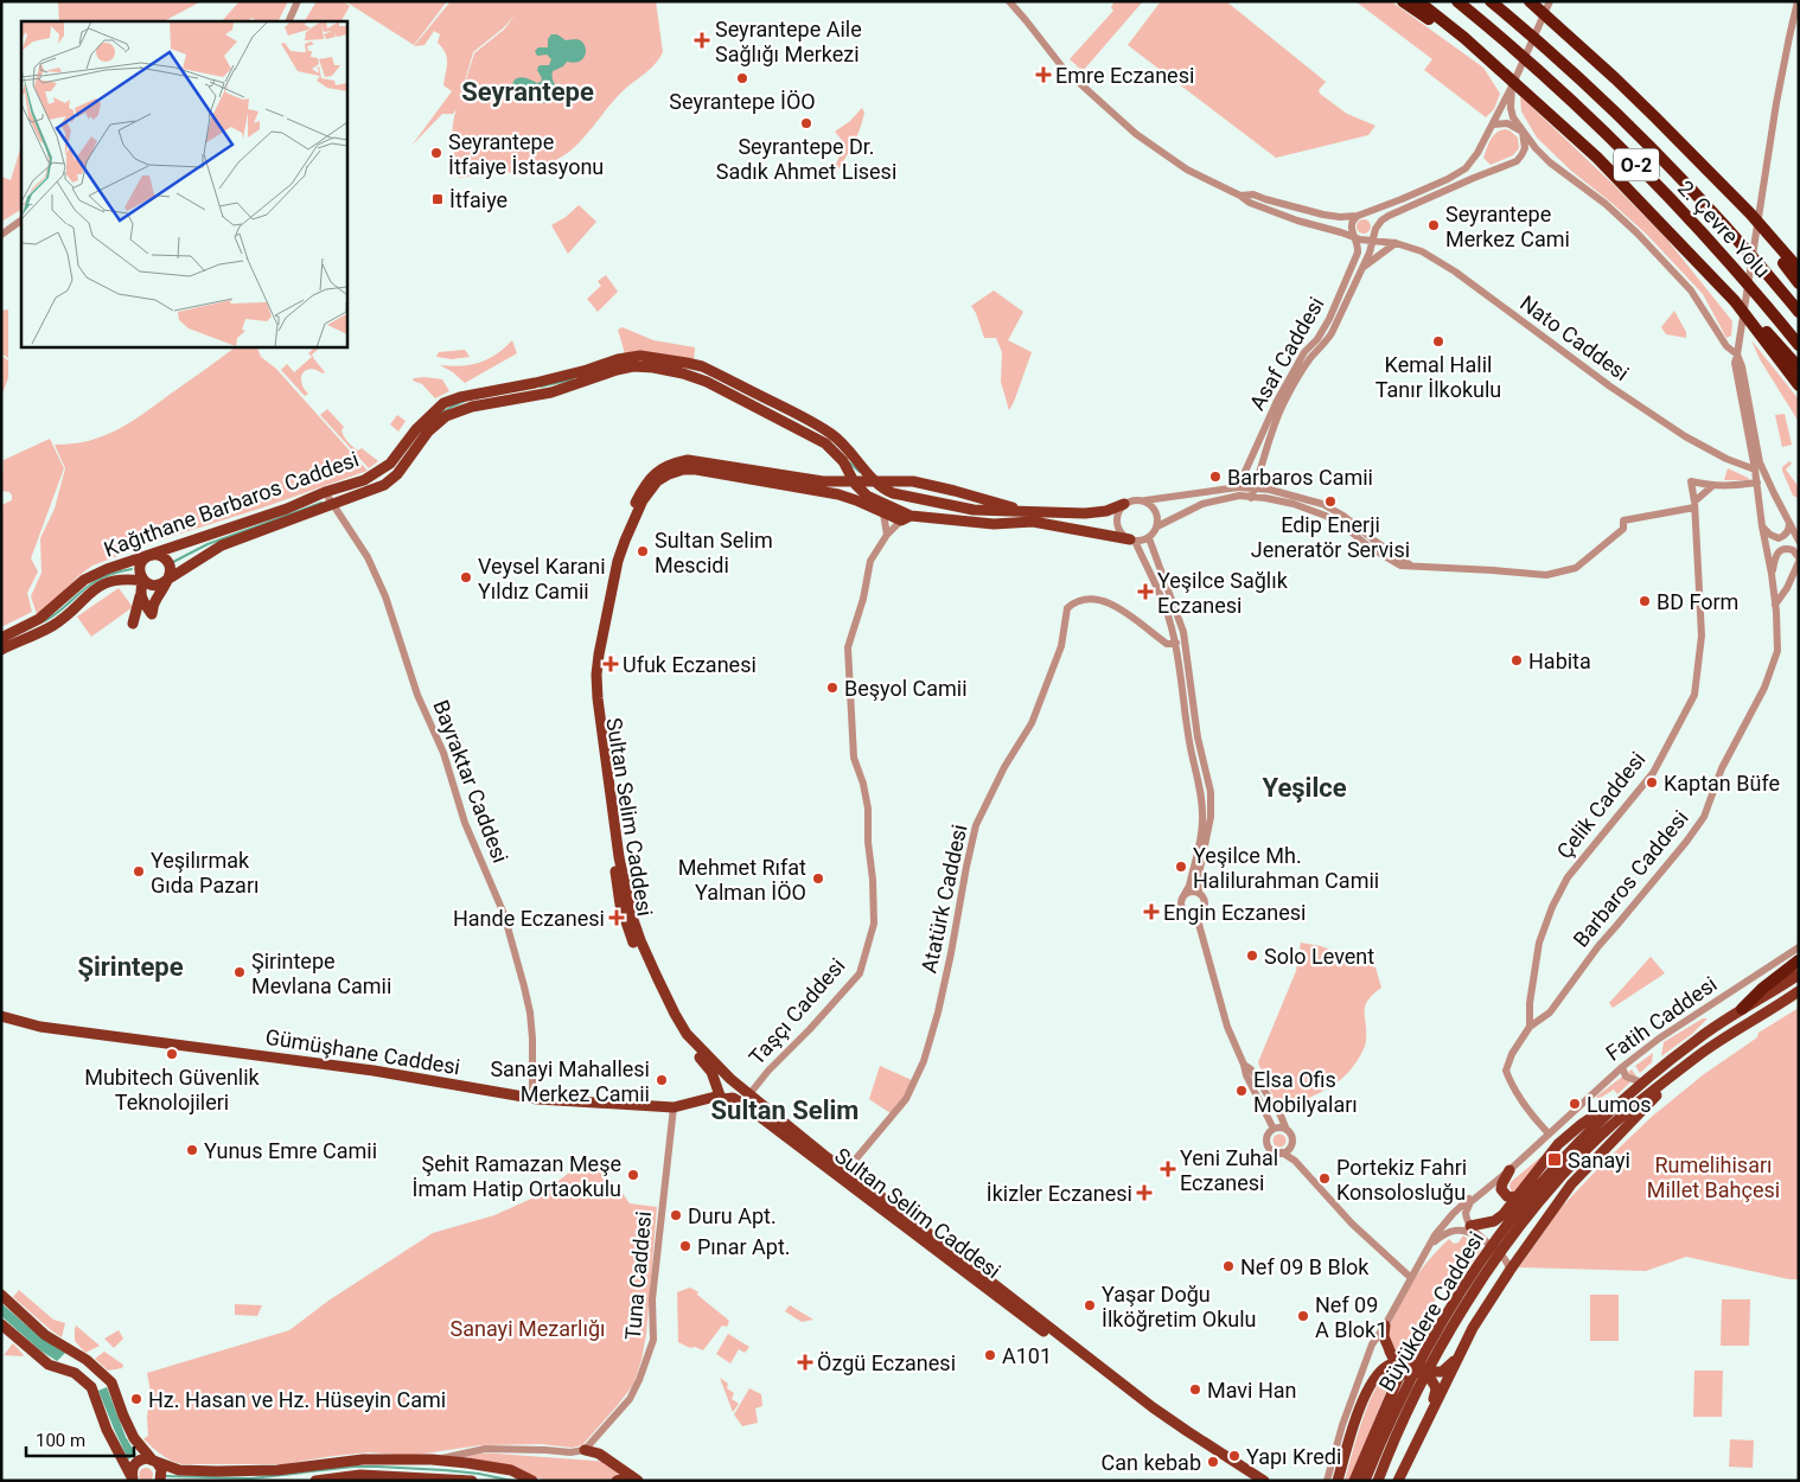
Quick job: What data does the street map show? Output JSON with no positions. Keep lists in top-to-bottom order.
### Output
{
  "streets": {
    "highway": ["O-2", "2. Çevre Yolu"],
    "main road": [
      "Kağıthane Barbaros Caddesi",
      "Sultan Selim Caddesi",
      "Gümüşhane Caddesi",
      "Büyükdere Caddesi"
    ],
    "street": [
      "Nato Caddesi",
      "Asaf Caddesi",
      "Bayraktar Caddesi",
      "Çelik Caddesi",
      "Barbaros Caddesi",
      "Atatürk Caddesi",
      "Taşçı Caddesi",
      "Fatih Caddesi",
      "Tuna Caddesi"
    ]
  },
  "crossings": [
    ["Nato Caddesi", "Asaf Caddesi"],
    ["Nato Caddesi", "Barbaros Caddesi"],
    ["Kağıthane Barbaros Caddesi", "Bayraktar Caddesi"],
    ["Kağıthane Barbaros Caddesi", "Sultan Selim Caddesi"],
    ["Kağıthane Barbaros Caddesi", "Taşçı Caddesi"],
    ["Bayraktar Caddesi", "Gümüşhane Caddesi"],
    ["Çelik Caddesi", "Barbaros Caddesi"],
    ["Sultan Selim Caddesi", "Atatürk Caddesi"],
    ["Sultan Selim Caddesi", "Taşçı Caddesi"],
    ["Sultan Selim Caddesi", "Gümüşhane Caddesi"],
    ["Barbaros Caddesi", "Fatih Caddesi"],
    ["Gümüşhane Caddesi", "Tuna Caddesi"]
  ],
  "districts": [
    "Seyrantepe",
    "Yeşilce",
    "Şirintepe",
    "Sultan Selim"
  ],
  "parks": ["Rumelihisarı Millet Bahçesi", "Sanayi Mezarlığı"],
  "places": {
    "health": [
      "Seyrantepe Aile Sağlığı Merkezi",
      "Emre Eczanesi",
      "Yeşilce Sağlık Eczanesi",
      "Ufuk Eczanesi",
      "Engin Eczanesi",
      "Hande Eczanesi",
      "Yeni Zuhal Eczanesi",
      "İkizler Eczanesi",
      "Özgü Eczanesi"
    ],
    "other": [
      "Seyrantepe İÖO",
      "Seyrantepe Dr. Sadık Ahmet Lisesi",
      "Seyrantepe İtfaiye İstasyonu",
      "Seyrantepe Merkez Cami",
      "Kemal Halil Tanır İlkokulu",
      "Barbaros Camii",
      "Edip Enerji Jeneratör Servisi",
      "Sultan Selim Mescidi",
      "Veysel Karani Yıldız Camii",
      "BD Form",
      "Habita",
      "Beşyol Camii",
      "Kaptan Büfe",
      "Yeşilce Mh. Halilurahman Camii",
      "Yeşilırmak Gıda Pazarı",
      "Mehmet Rıfat Yalman İÖO",
      "Solo Levent",
      "Şirintepe Mevlana Camii",
      "Mubitech Güvenlik Teknolojileri",
      "Sanayi Mahallesi Merkez Camii",
      "Elsa Ofis Mobilyaları",
      "Lumos",
      "Yunus Emre Camii",
      "Şehit Ramazan Meşe İmam Hatip Ortaokulu",
      "Portekiz Fahri Konsolosluğu",
      "Duru Apt.",
      "Pınar Apt.",
      "Nef 09 B Blok",
      "Yaşar Doğu İlköğretim Okulu",
      "Nef 09 A Blok1",
      "A101",
      "Mavi Han",
      "Hz. Hasan ve Hz. Hüseyin Cami",
      "Yapı Kredi",
      "Can kebab"
    ],
    "transit": ["İtfaiye", "Sanayi"]
  },
  "scale_bar": "100 m"
}
